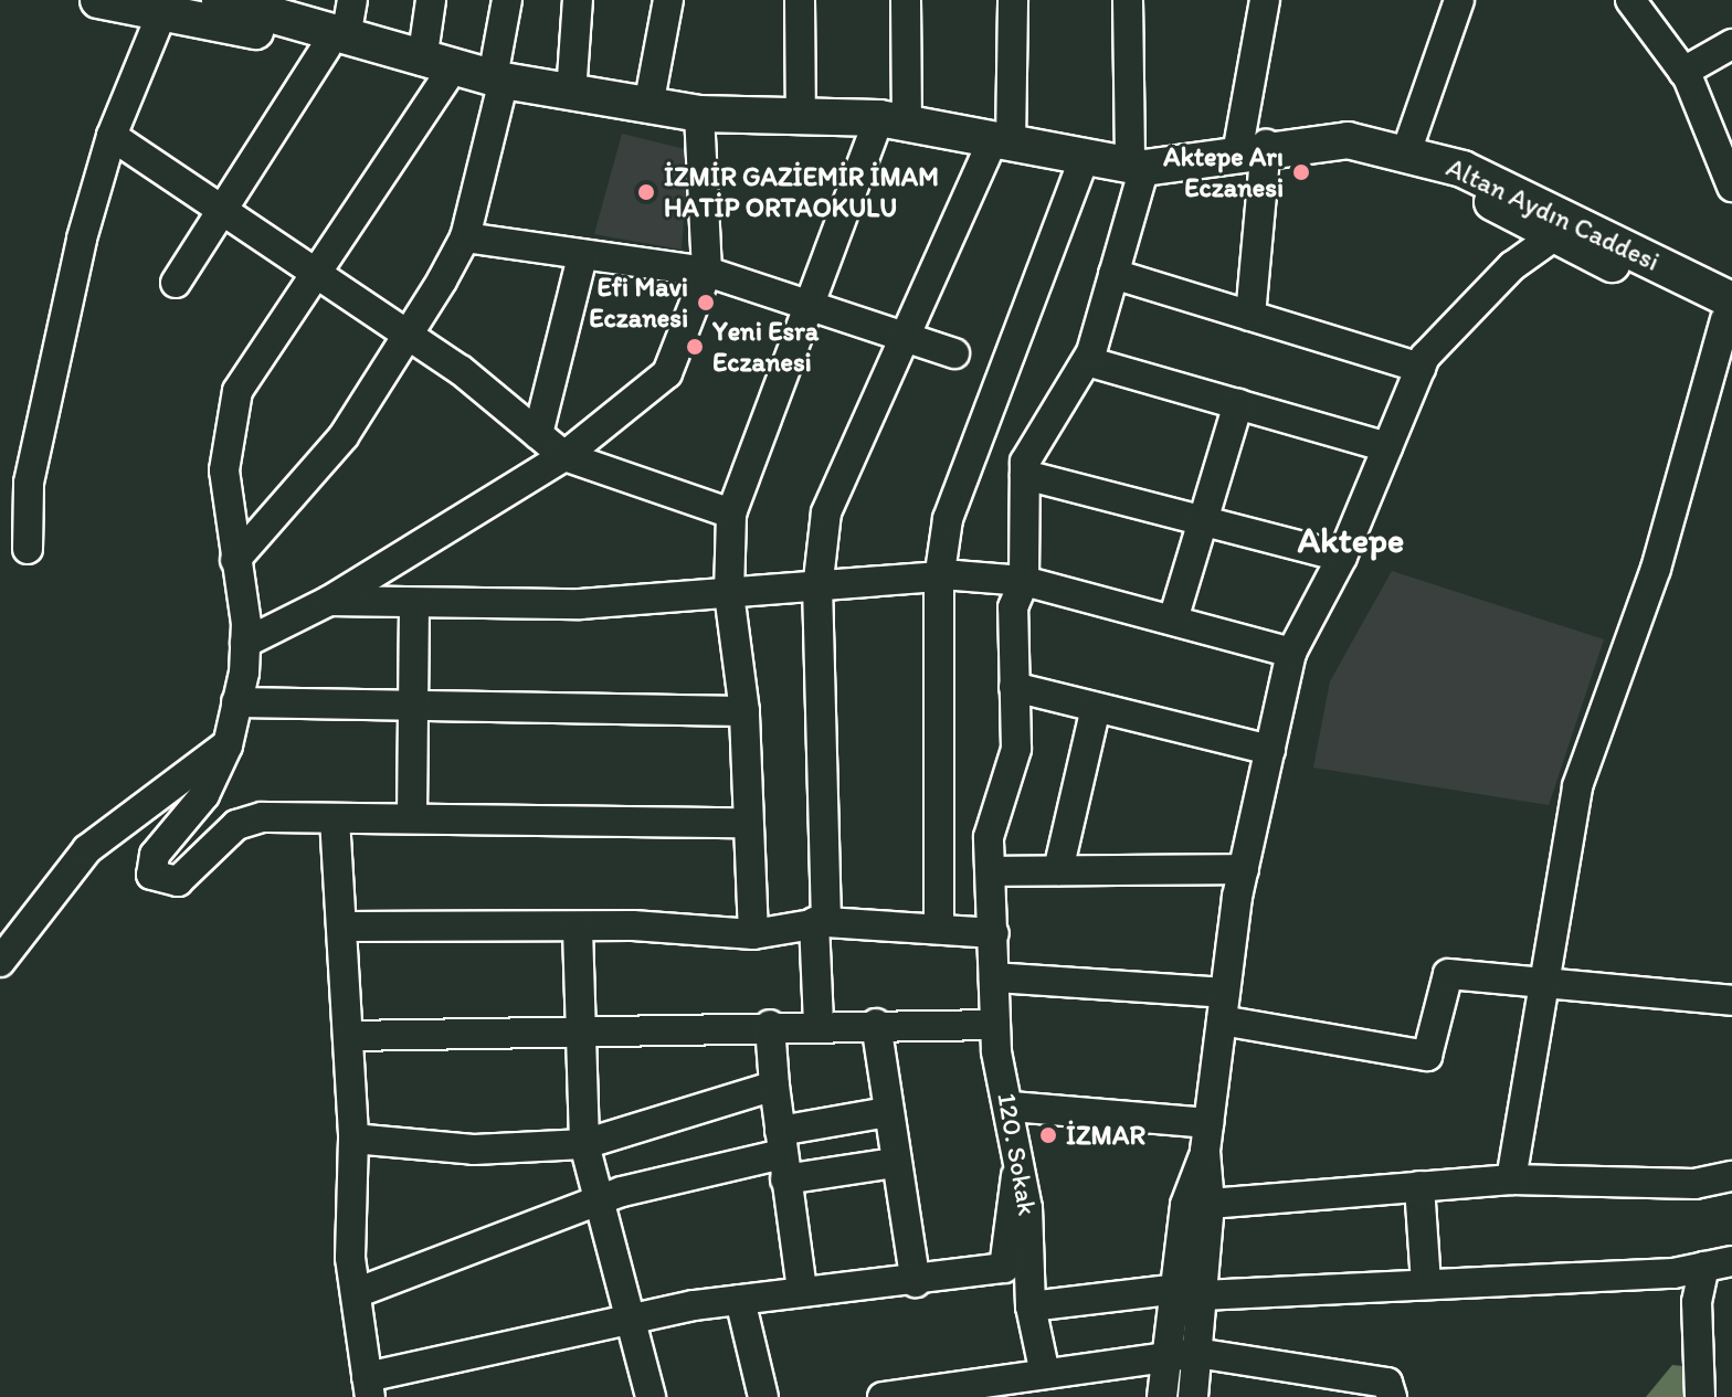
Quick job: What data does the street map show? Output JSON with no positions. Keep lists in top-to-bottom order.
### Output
{
  "streets": {
    "main road": ["Altan Aydın Caddesi"],
    "street": ["120. Sokak"]
  },
  "districts": ["Aktepe"],
  "places": [
    "Aktepe Arı Eczanesi",
    "İZMİR GAZİEMİR İMAM HATİP ORTAOKULU",
    "Efi Mavi Eczanesi",
    "Yeni Esra Eczanesi",
    "İZMAR"
  ]
}
